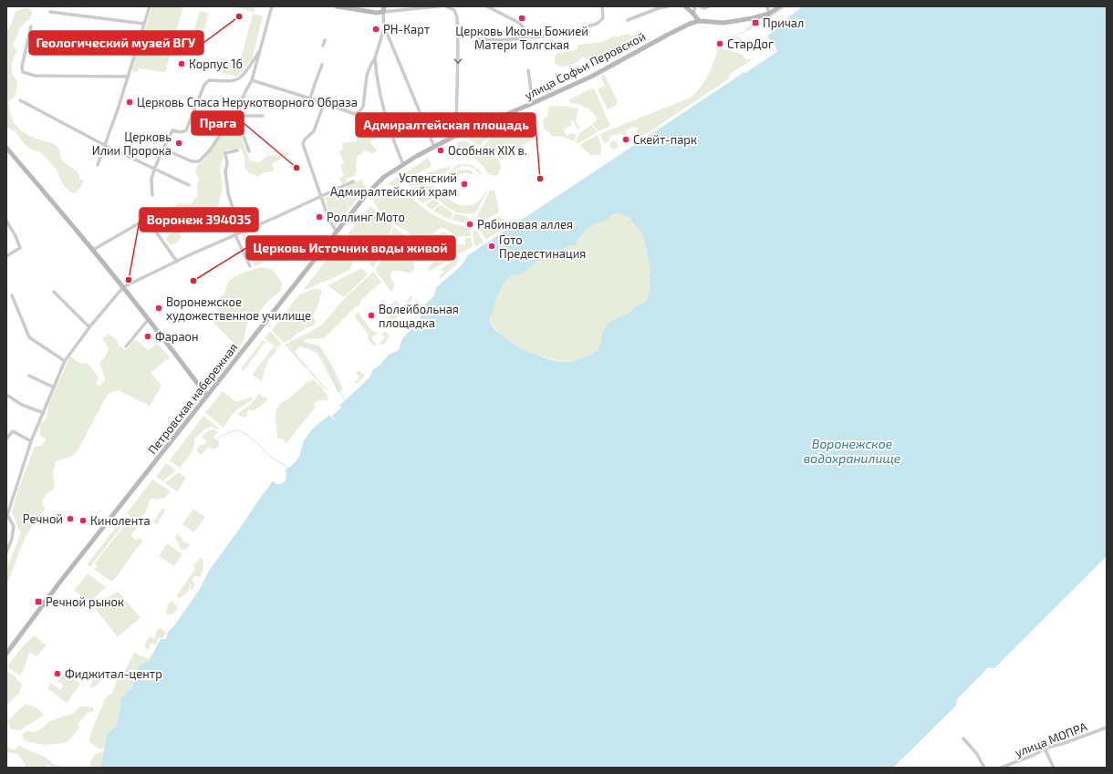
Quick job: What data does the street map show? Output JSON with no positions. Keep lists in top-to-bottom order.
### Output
{
  "streets": {
    "main road": ["улица Софьи Перовской", "Петровская набережная"],
    "street": ["улица МОПРА"]
  },
  "crossings": [
    ["улица Софьи Перовской", "Петровская набережная"]
  ],
  "water": ["Воронежское водохранилище"],
  "places": {
    "other": [
      "Геологический музей ВГУ",
      "Церковь Иконы Божией Матери Толгская",
      "РН-Карт",
      "СтарДог",
      "Корпус 1б",
      "Церковь Спаса Нерукотворного Образа",
      "Скейт-парк",
      "Церковь Илии Пророка",
      "Особняк XIX в.",
      "Прага",
      "Адмиралтейская площадь",
      "Успенский Адмиралтейский храм",
      "Роллинг Мото",
      "Рябиновая аллея",
      "Гото Предестинация",
      "Воронеж 394035",
      "Церковь Источник воды живой",
      "Воронежское художественное училище",
      "Волейбольная площадка",
      "Фараон",
      "Речной",
      "Кинолента",
      "Фиджитал-центр"
    ],
    "transit": ["Причал", "Речной рынок"]
  }
}
